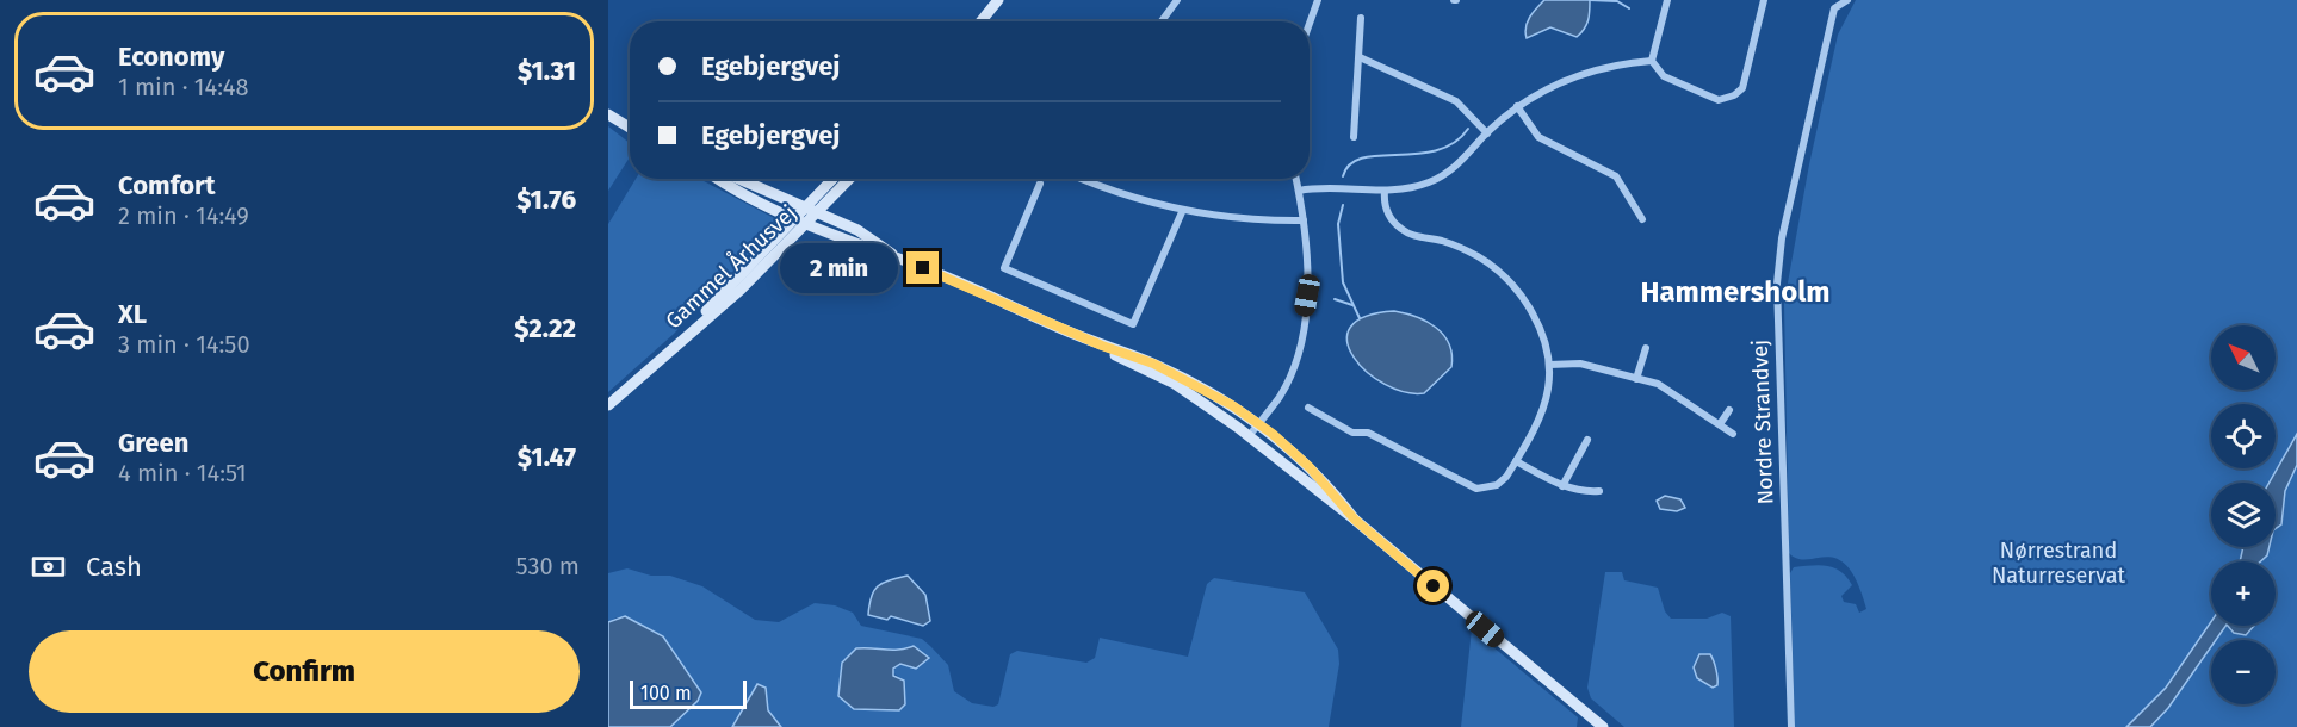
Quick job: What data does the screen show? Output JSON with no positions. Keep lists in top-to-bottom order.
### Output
{
  "streets": {
    "street": ["Gammel Århusvej", "Nordre Strandvej"]
  },
  "districts": ["Hammersholm"],
  "parks": ["Nørrestrand Naturreservat"],
  "scale_bar": "100 m",
  "north": "top left",
  "page": {
    "list": [
      {
        "name": "Economy",
        "note": "1 min · 14:48",
        "value": "$1.31"
      },
      {
        "name": "Comfort",
        "note": "2 min · 14:49",
        "value": "$1.76"
      },
      {
        "name": "XL",
        "note": "3 min · 14:50",
        "value": "$2.22"
      },
      {
        "name": "Green",
        "note": "4 min · 14:51",
        "value": "$1.47"
      }
    ],
    "banner": ["Egebjergvej", "Egebjergvej"],
    "bubble": "2 min",
    "map_buttons": ["+", "−"],
    "pay": ["Cash", "530 m"],
    "buttons": "Confirm",
    "scale": "100 m"
  }
}
